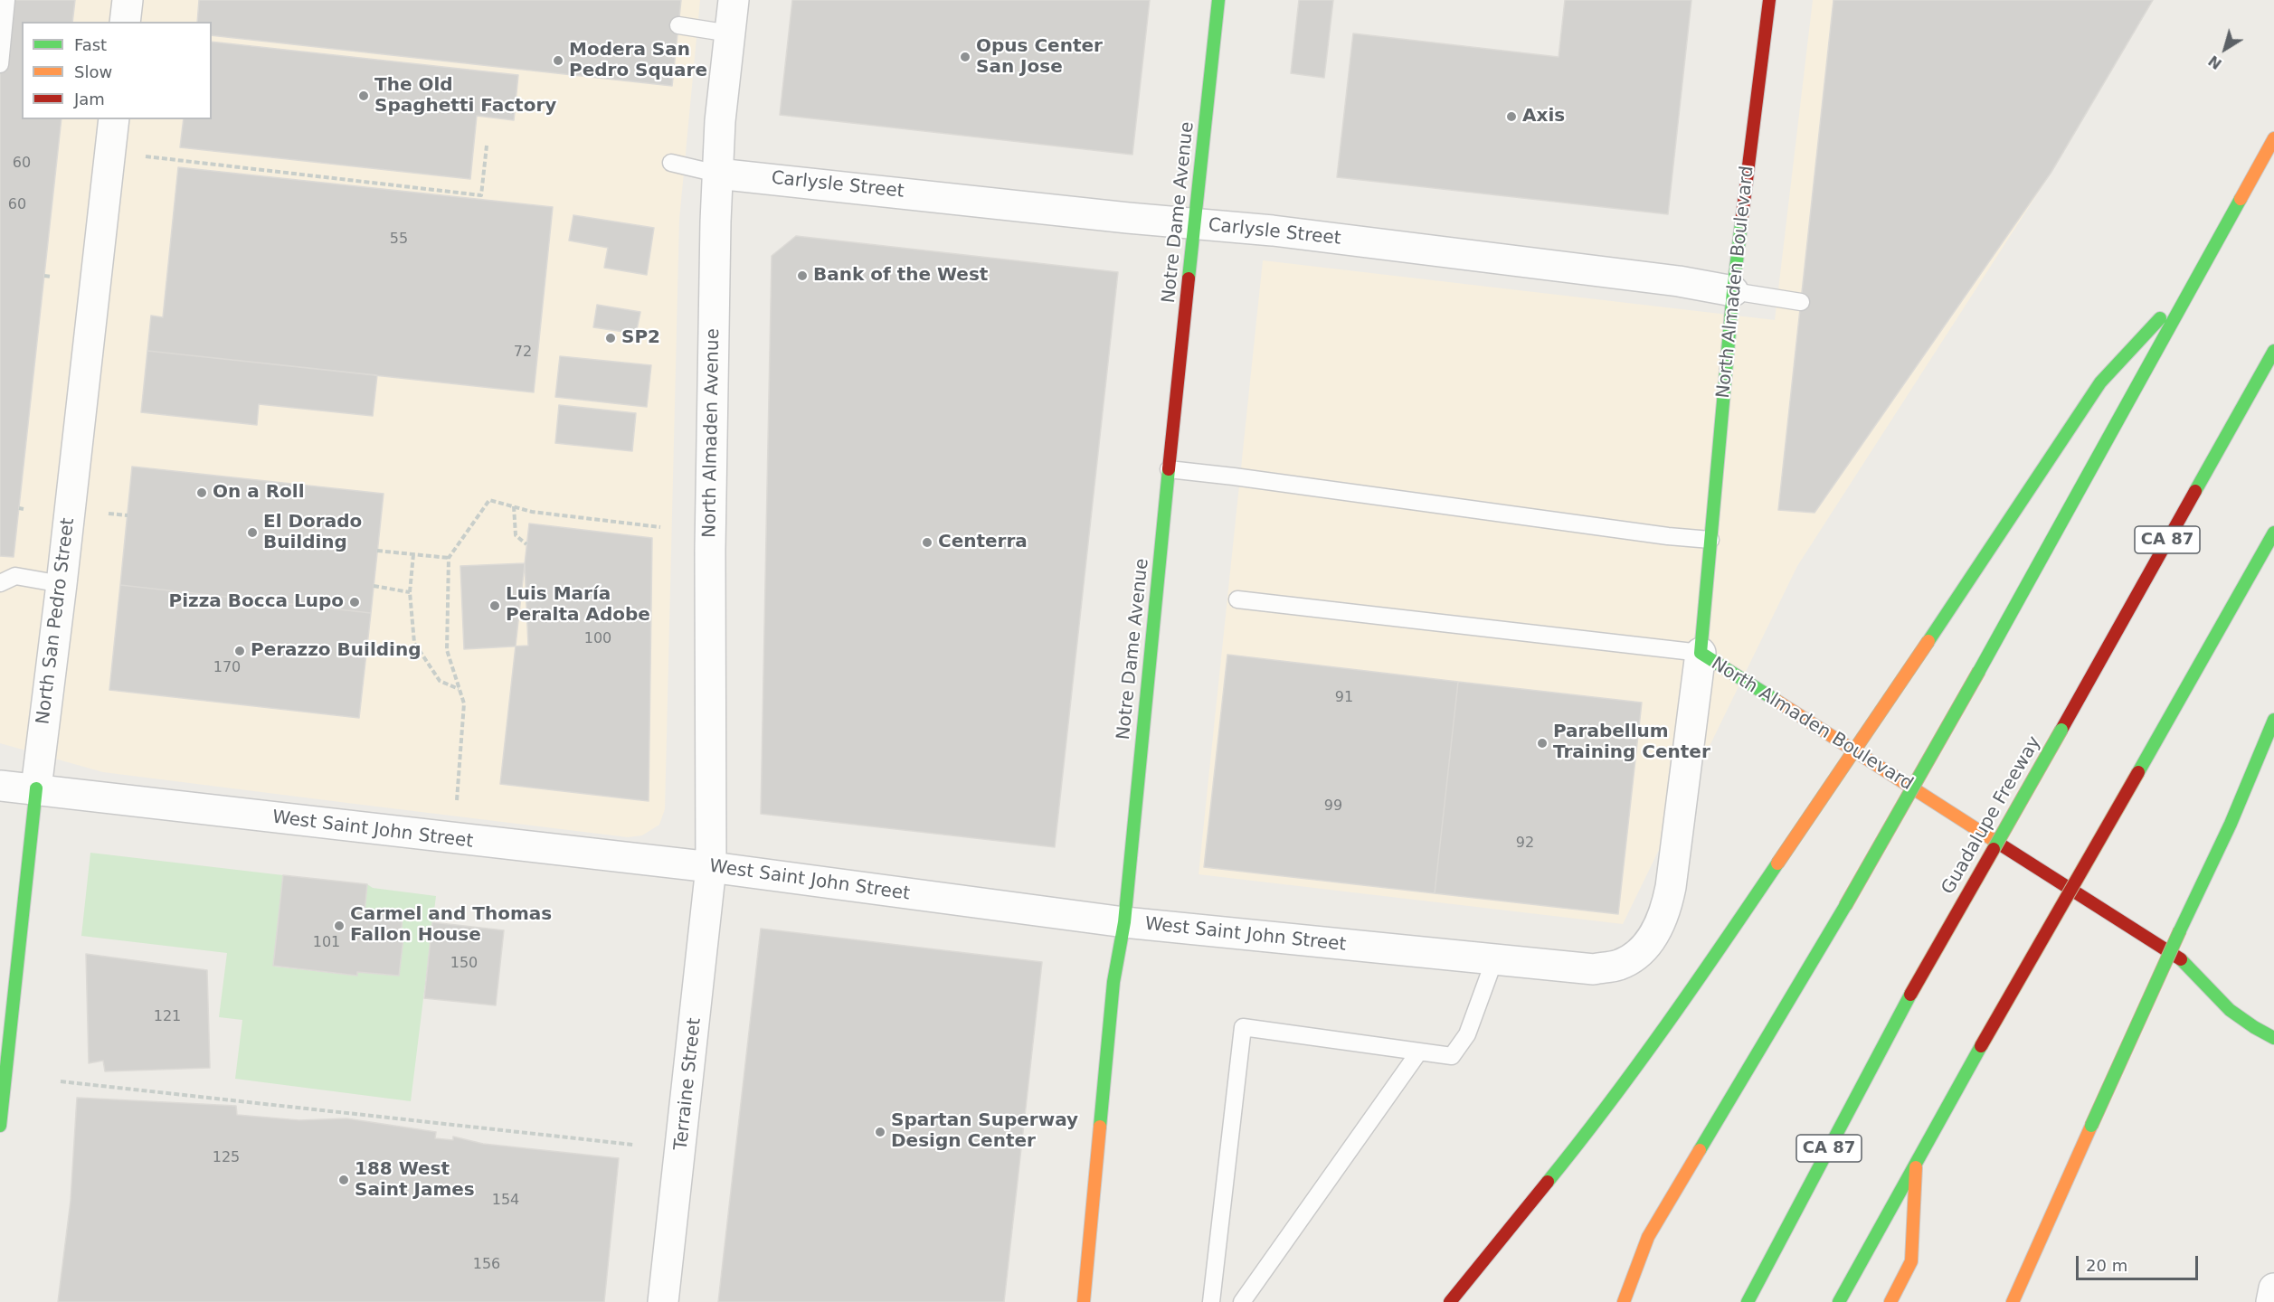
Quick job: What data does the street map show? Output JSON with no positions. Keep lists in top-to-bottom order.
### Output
{
  "streets": {
    "main road": [
      "Notre Dame Avenue",
      "North Almaden Boulevard",
      "CA 87",
      "North San Pedro Street",
      "Guadalupe Freeway"
    ],
    "street": [
      "Carlysle Street",
      "North Almaden Avenue",
      "West Saint John Street",
      "Terraine Street"
    ]
  },
  "crossings": [
    ["Carlysle Street", "Notre Dame Avenue"],
    ["Carlysle Street", "North Almaden Boulevard"],
    ["Carlysle Street", "North Almaden Avenue"],
    ["Notre Dame Avenue", "West Saint John Street"],
    ["North Almaden Boulevard", "West Saint John Street"],
    ["North Almaden Avenue", "West Saint John Street"],
    ["North Almaden Avenue", "Terraine Street"],
    ["North San Pedro Street", "West Saint John Street"],
    ["West Saint John Street", "Terraine Street"]
  ],
  "places": [
    "Opus Center San Jose",
    "Modera San Pedro Square",
    "The Old Spaghetti Factory",
    "Axis",
    "Bank of the West",
    "SP2",
    "On a Roll",
    "El Dorado Building",
    "Centerra",
    "Pizza Bocca Lupo",
    "Luis María Peralta Adobe",
    "Perazzo Building",
    "Parabellum Training Center",
    "Carmel and Thomas Fallon House",
    "Spartan Superway Design Center",
    "188 West Saint James"
  ],
  "house_numbers": [
    "60",
    "60",
    "55",
    "72",
    "100",
    "170",
    "91",
    "99",
    "92",
    "101",
    "150",
    "121",
    "125",
    "154",
    "156"
  ],
  "legend": ["Fast", "Slow", "Jam"],
  "scale_bar": "20 m",
  "north": "bottom left"
}
